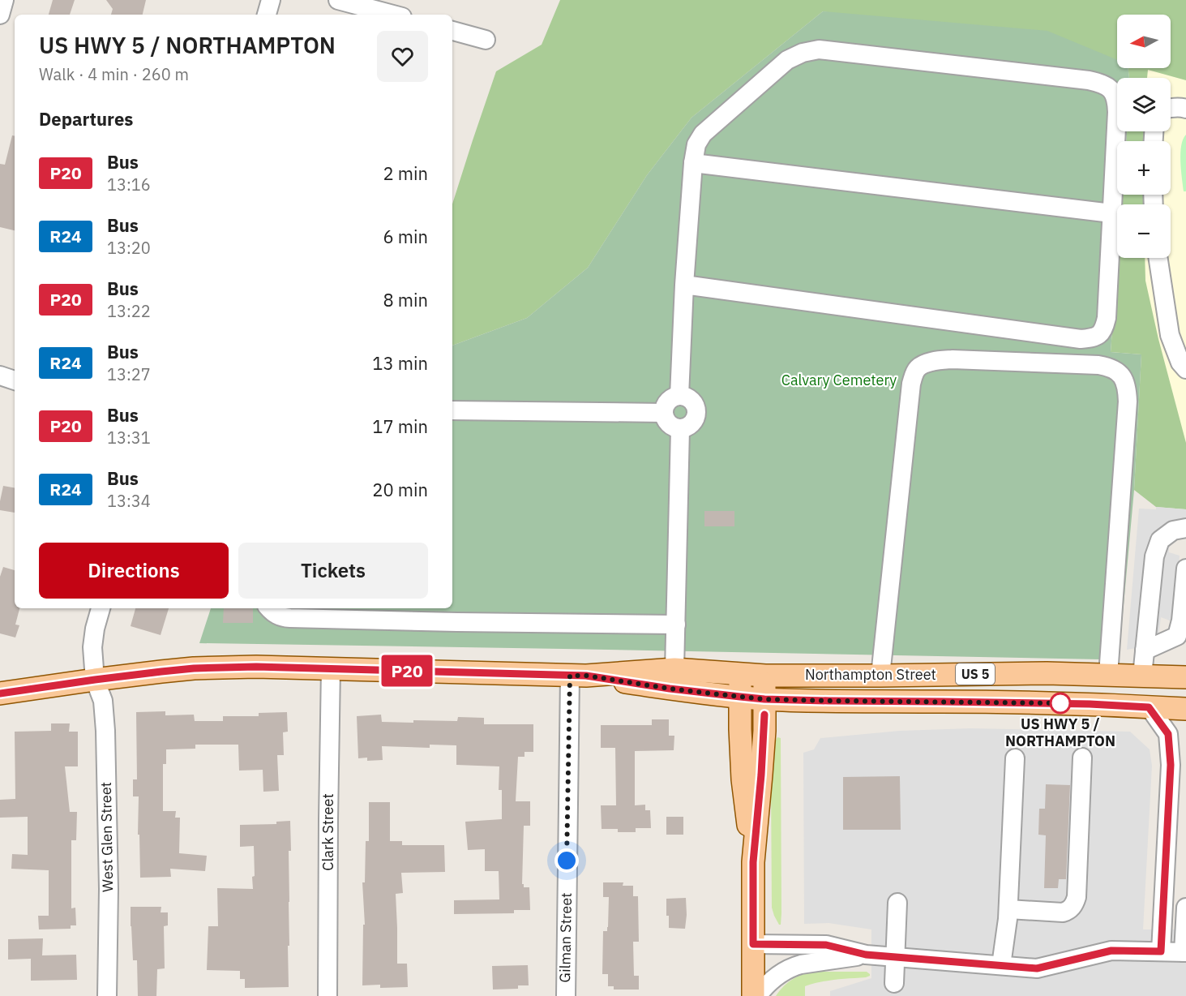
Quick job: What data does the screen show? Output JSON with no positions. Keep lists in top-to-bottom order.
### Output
{
  "streets": {
    "main road": ["US 5", "Northampton Street"],
    "street": ["Clark Street", "West Glen Street", "Gilman Street"]
  },
  "crossings": [
    ["Northampton Street", "Clark Street"],
    ["Northampton Street", "West Glen Street"],
    ["Northampton Street", "Gilman Street"]
  ],
  "parks": ["Calvary Cemetery"],
  "places": ["US HWY 5 / NORTHAMPTON"],
  "lines": ["bus line P20"],
  "north": "left",
  "page": {
    "on_map": "P20",
    "map_buttons": ["+", "−"],
    "heading": [
      ["US HWY 5 / NORTHAMPTON", "Walk · 4 min · 260 m"],
      "Departures"
    ],
    "list": [
      {
        "mark": "P20",
        "name": "Bus",
        "note": "13:16",
        "value": "2 min"
      },
      {
        "mark": "R24",
        "name": "Bus",
        "note": "13:20",
        "value": "6 min"
      },
      {
        "mark": "P20",
        "name": "Bus",
        "note": "13:22",
        "value": "8 min"
      },
      {
        "mark": "R24",
        "name": "Bus",
        "note": "13:27",
        "value": "13 min"
      },
      {
        "mark": "P20",
        "name": "Bus",
        "note": "13:31",
        "value": "17 min"
      },
      {
        "mark": "R24",
        "name": "Bus",
        "note": "13:34",
        "value": "20 min"
      }
    ],
    "buttons": ["Directions", "Tickets"]
  }
}
